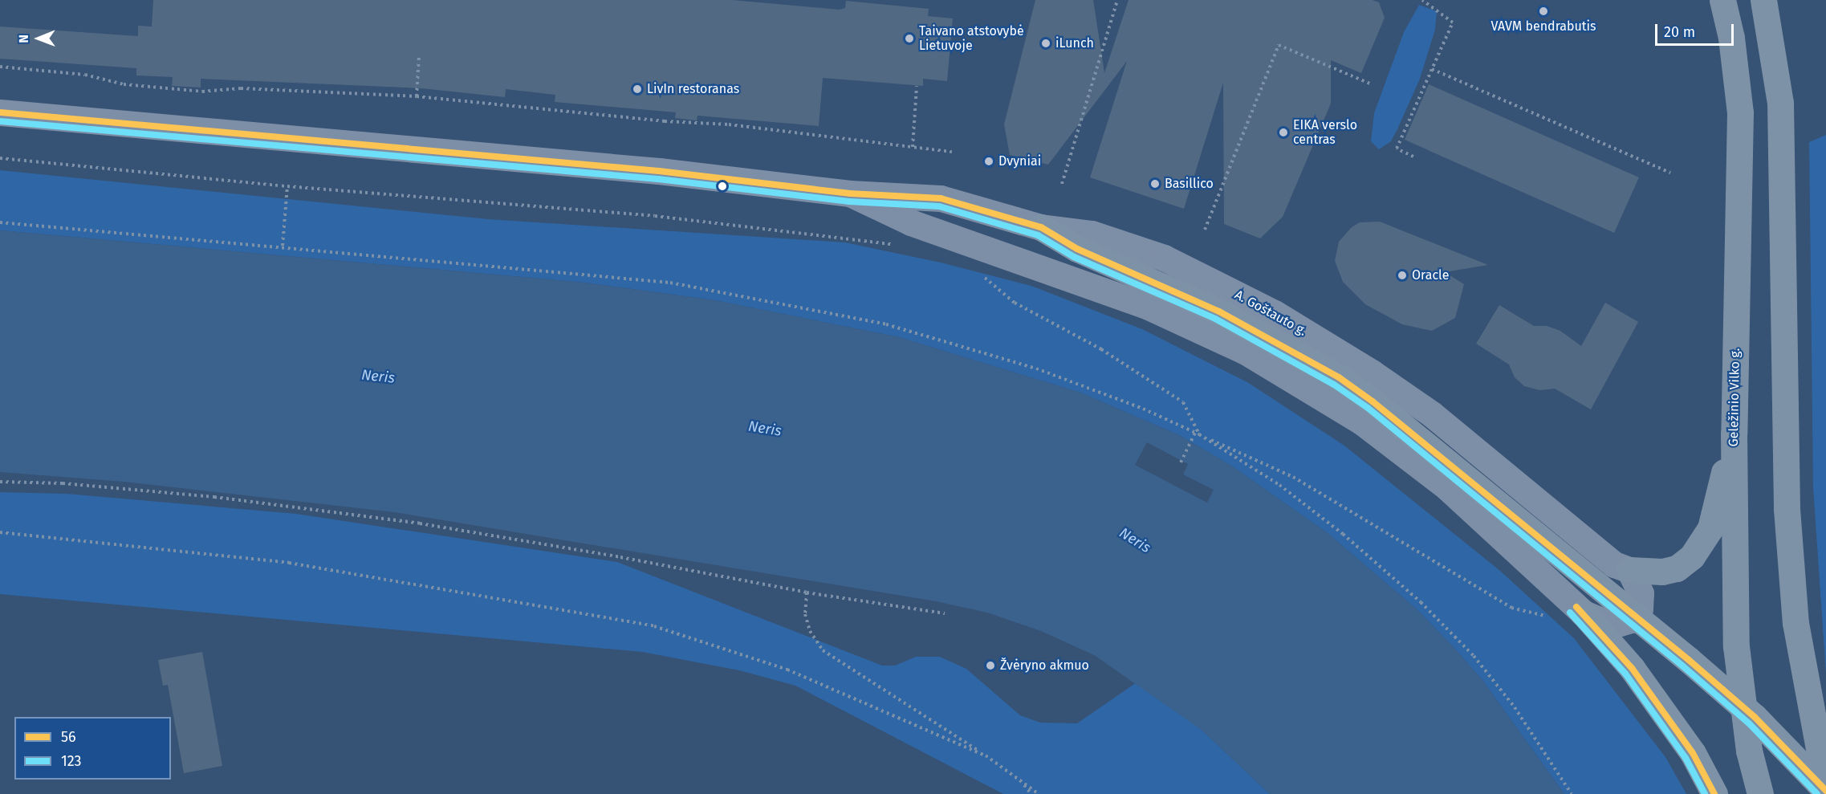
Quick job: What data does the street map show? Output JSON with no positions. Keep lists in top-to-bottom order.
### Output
{
  "streets": {
    "highway": ["Geležinio Vilko g."],
    "main road": ["A. Goštauto g."]
  },
  "water": ["Neris"],
  "places": [
    "VAVM bendrabutis",
    "Taivano atstovybė Lietuvoje",
    "iLunch",
    "LivIn restoranas",
    "EIKA verslo centras",
    "Dvyniai",
    "Basillico",
    "Oracle",
    "Žvėryno akmuo"
  ],
  "lines": ["transit line 56", "transit line 123"],
  "legend": ["56", "123"],
  "scale_bar": "20 m",
  "north": "left"
}
